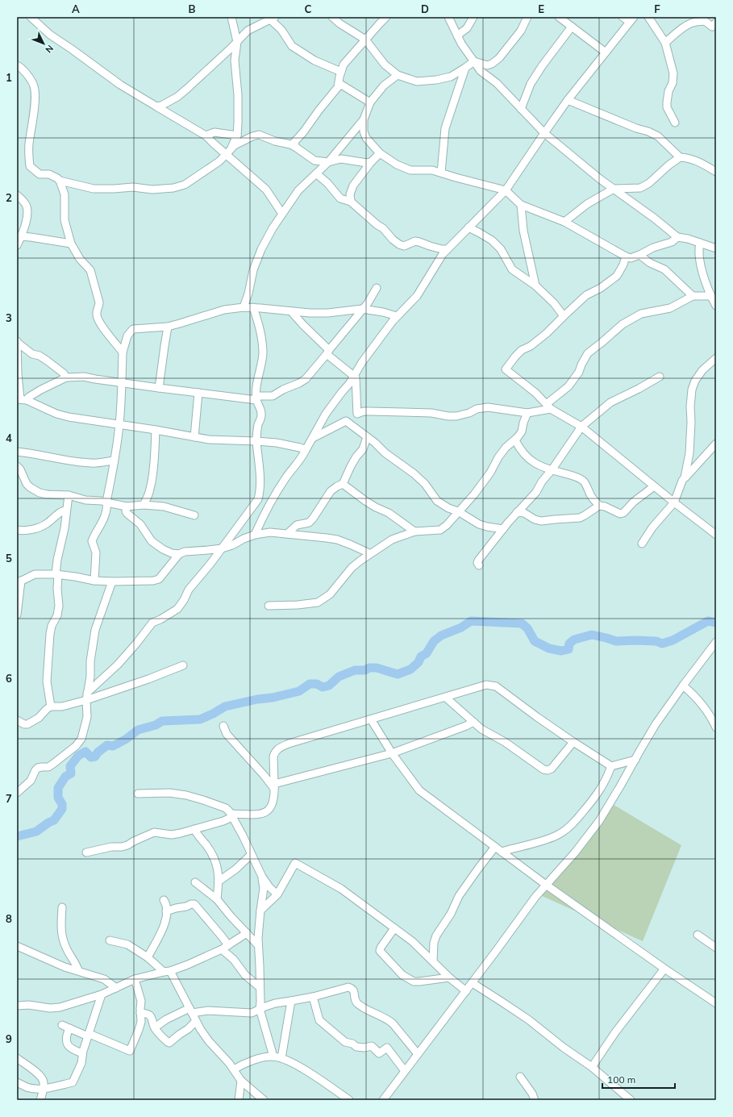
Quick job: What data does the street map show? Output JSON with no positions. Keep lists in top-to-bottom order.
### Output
{
  "scale_bar": "100 m",
  "north": "bottom right",
  "grid": {
    "columns": [
      "A",
      "B",
      "C",
      "D",
      "E",
      "F"
    ],
    "rows": [
      "1",
      "2",
      "3",
      "4",
      "5",
      "6",
      "7",
      "8",
      "9"
    ]
  }
}
